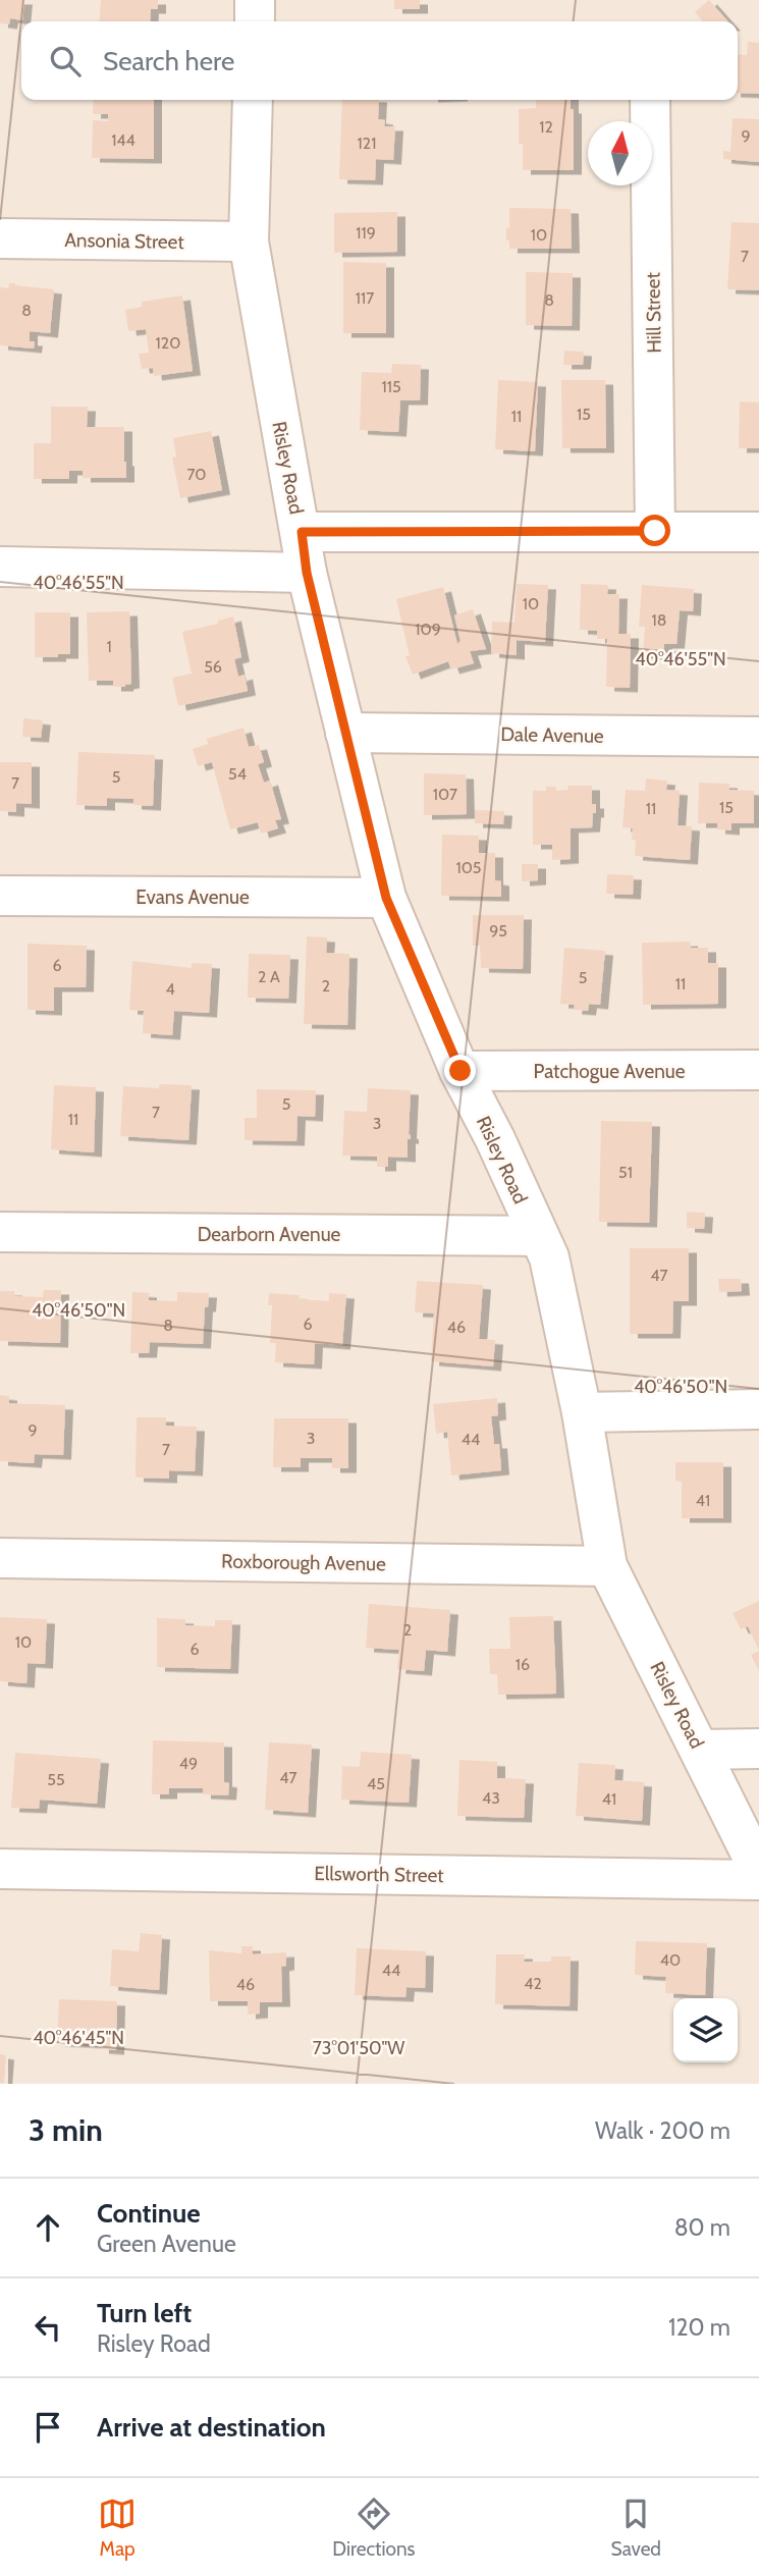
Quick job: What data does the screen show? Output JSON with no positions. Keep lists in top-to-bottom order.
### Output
{
  "streets": {
    "street": [
      "Ansonia Street",
      "Hill Street",
      "Risley Road",
      "Dale Avenue",
      "Evans Avenue",
      "Patchogue Avenue",
      "Dearborn Avenue",
      "Roxborough Avenue",
      "Ellsworth Street"
    ]
  },
  "crossings": [
    ["Ansonia Street", "Risley Road"],
    ["Risley Road", "Dale Avenue"],
    ["Risley Road", "Evans Avenue"],
    ["Risley Road", "Patchogue Avenue"],
    ["Risley Road", "Dearborn Avenue"],
    ["Risley Road", "Roxborough Avenue"]
  ],
  "house_numbers": [
    "12",
    "9",
    "144",
    "121",
    "119",
    "10",
    "7",
    "117",
    "8",
    "8",
    "120",
    "115",
    "15",
    "11",
    "70",
    "10",
    "18",
    "109",
    "1",
    "56",
    "54",
    "5",
    "7",
    "107",
    "15",
    "11",
    "105",
    "95",
    "6",
    "2 A",
    "5",
    "11",
    "2",
    "4",
    "5",
    "7",
    "11",
    "3",
    "51",
    "47",
    "6",
    "8",
    "46",
    "9",
    "3",
    "44",
    "7",
    "41",
    "2",
    "10",
    "6",
    "16",
    "49",
    "47",
    "55",
    "45",
    "43",
    "41",
    "40",
    "44",
    "42",
    "46"
  ],
  "north": "top",
  "page": {
    "search": "Search here",
    "heading": ["3 min", "Walk · 200 m"],
    "list": [
      ["Continue", "Green Avenue", "80 m"],
      ["Turn left", "Risley Road", "120 m"],
      "Arrive at destination"
    ],
    "nav": ["Map", "Directions", "Saved"]
  },
  "coordinates": [
    "40°46'55\"N",
    "40°46'50\"N",
    "40°46'45\"N",
    "73°01'50\"W"
  ]
}
